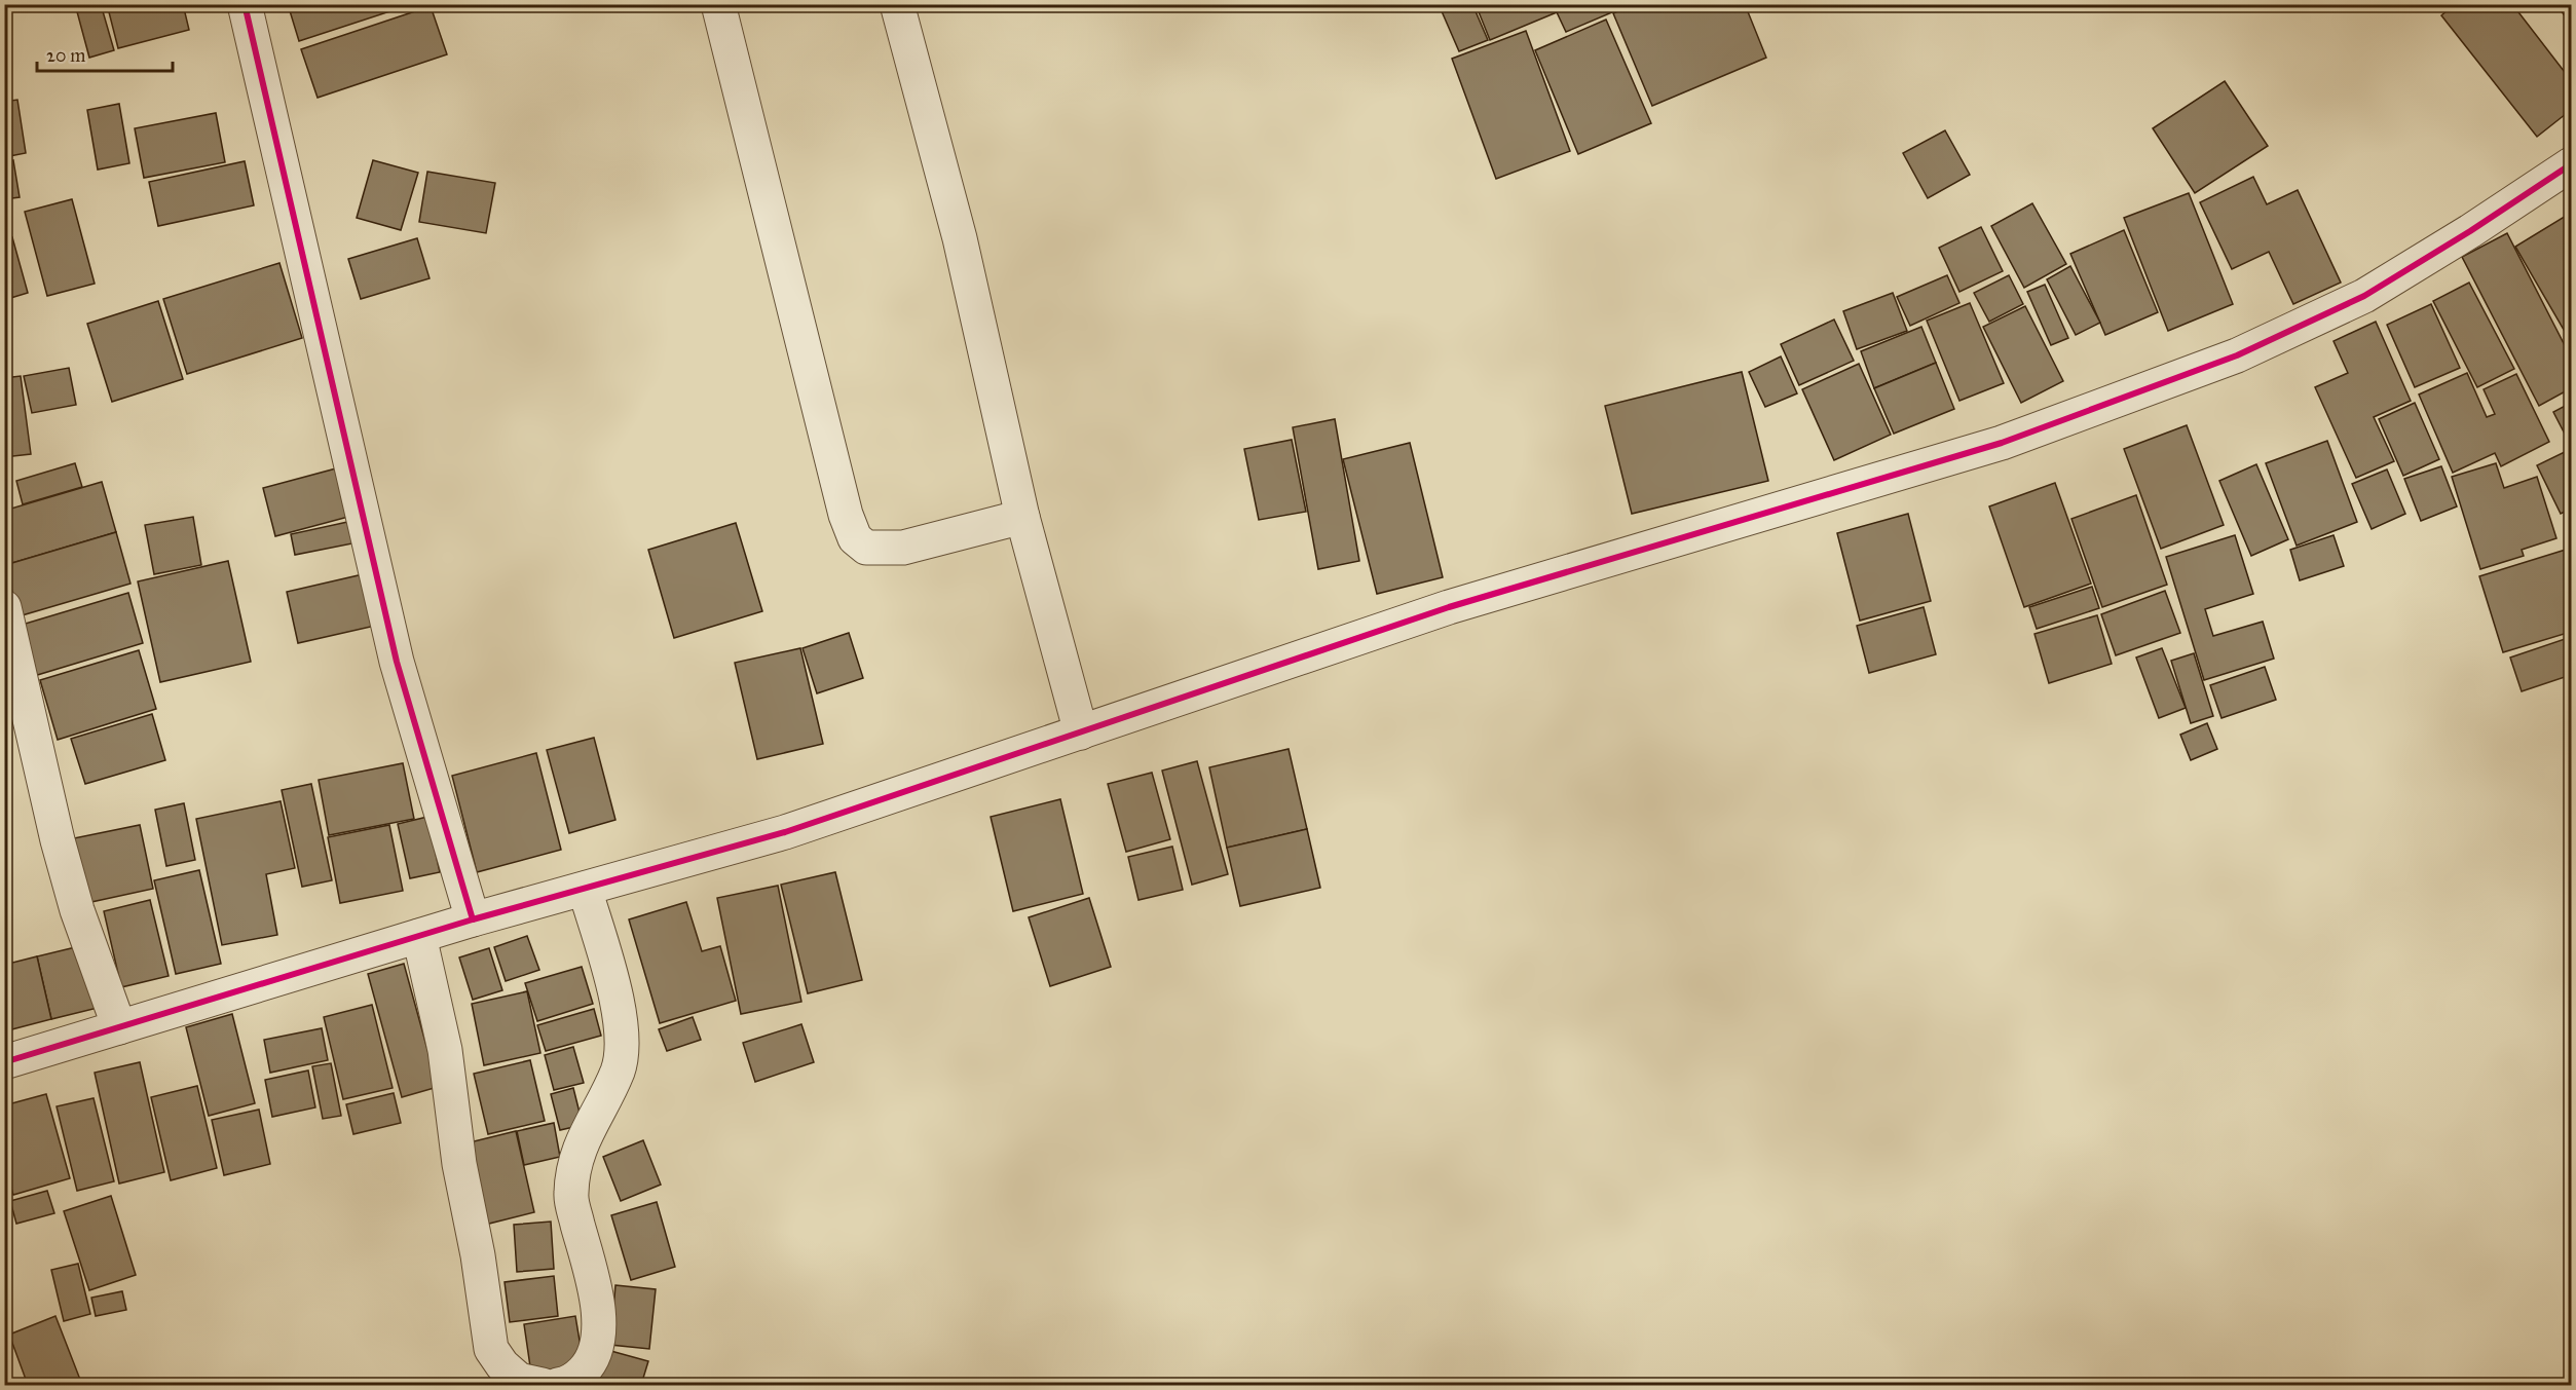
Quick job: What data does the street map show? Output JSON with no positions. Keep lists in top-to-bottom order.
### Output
{
  "scale_bar": "20 m"
}
